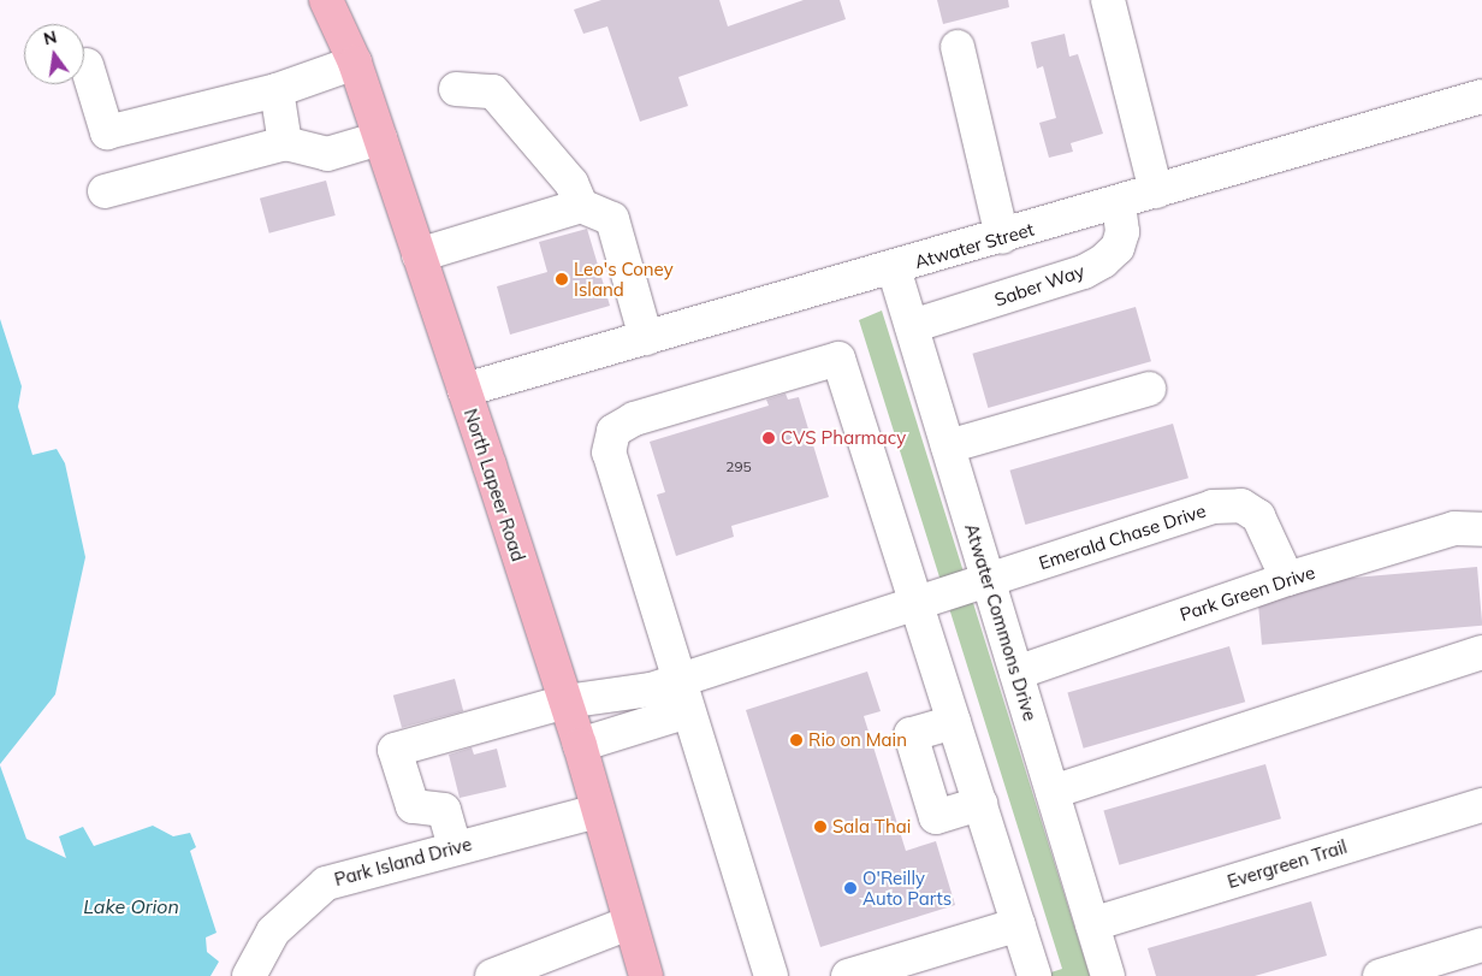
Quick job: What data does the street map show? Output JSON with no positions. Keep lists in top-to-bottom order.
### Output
{
  "streets": {
    "main road": ["North Lapeer Road"],
    "street": [
      "Atwater Street",
      "Saber Way",
      "Emerald Chase Drive",
      "Park Green Drive",
      "Atwater Commons Drive",
      "Park Island Drive",
      "Evergreen Trail"
    ]
  },
  "crossings": [
    ["Atwater Street", "Saber Way"],
    ["Atwater Street", "North Lapeer Road"],
    ["Atwater Street", "Atwater Commons Drive"],
    ["Saber Way", "Atwater Commons Drive"],
    ["North Lapeer Road", "Emerald Chase Drive"],
    ["North Lapeer Road", "Park Island Drive"],
    ["Emerald Chase Drive", "Park Green Drive"],
    ["Emerald Chase Drive", "Atwater Commons Drive"],
    ["Emerald Chase Drive", "Park Island Drive"],
    ["Park Green Drive", "Atwater Commons Drive"],
    ["Atwater Commons Drive", "Evergreen Trail"]
  ],
  "water": ["Lake Orion"],
  "places": [
    "Leo's Coney Island",
    "CVS Pharmacy",
    "Rio on Main",
    "Sala Thai",
    "O'Reilly Auto Parts"
  ],
  "house_numbers": ["295"],
  "north": "top"
}
